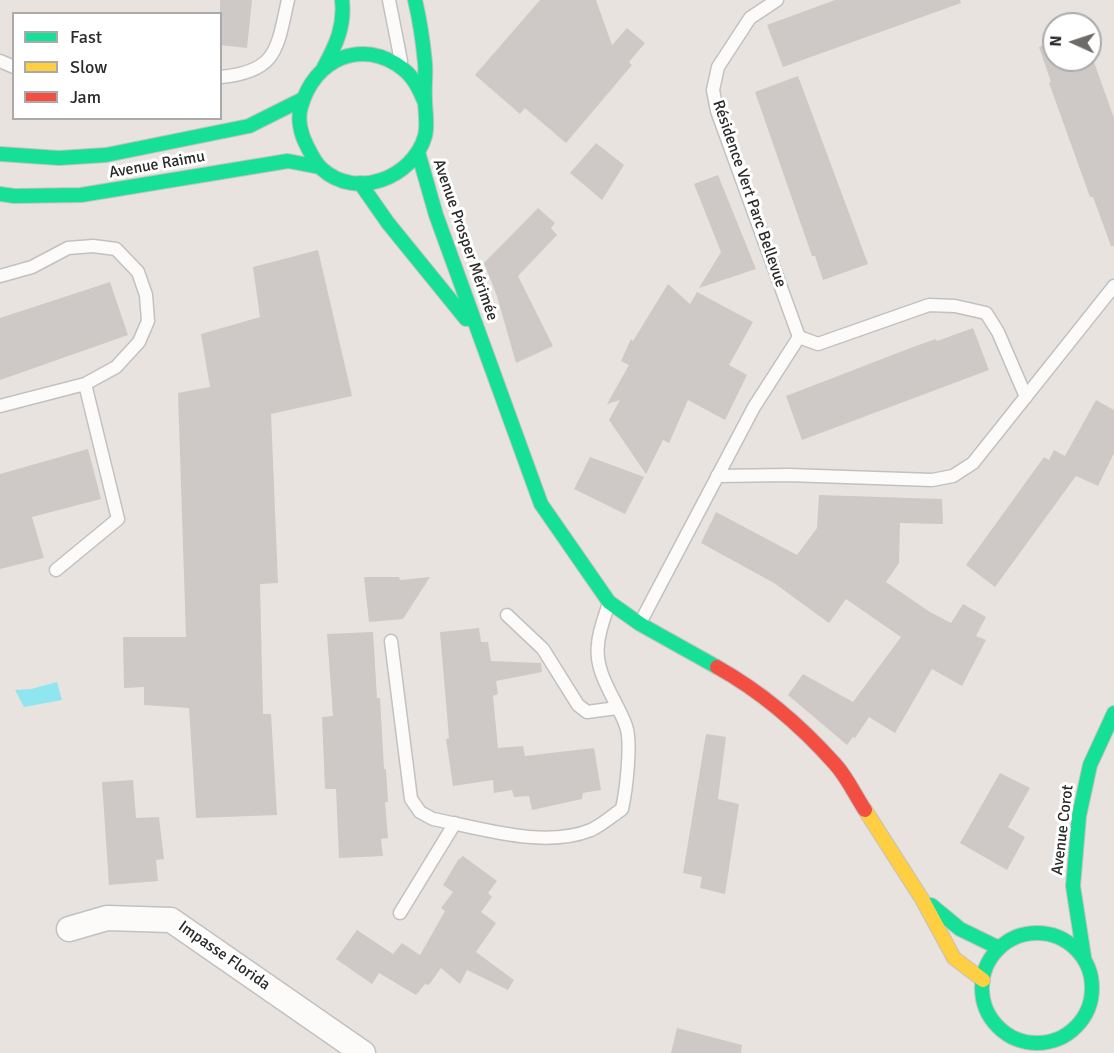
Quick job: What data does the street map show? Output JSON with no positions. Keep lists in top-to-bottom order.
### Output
{
  "streets": {
    "street": [
      "Avenue Raimu",
      "Avenue Prosper Mérimée",
      "Avenue Corot",
      "Impasse Florida"
    ],
    "lane": ["Résidence Vert Parc Bellevue"]
  },
  "crossings": [
    ["Avenue Raimu", "Avenue Prosper Mérimée"],
    ["Avenue Prosper Mérimée", "Avenue Corot"]
  ],
  "legend": ["Fast", "Slow", "Jam"],
  "north": "left"
}
